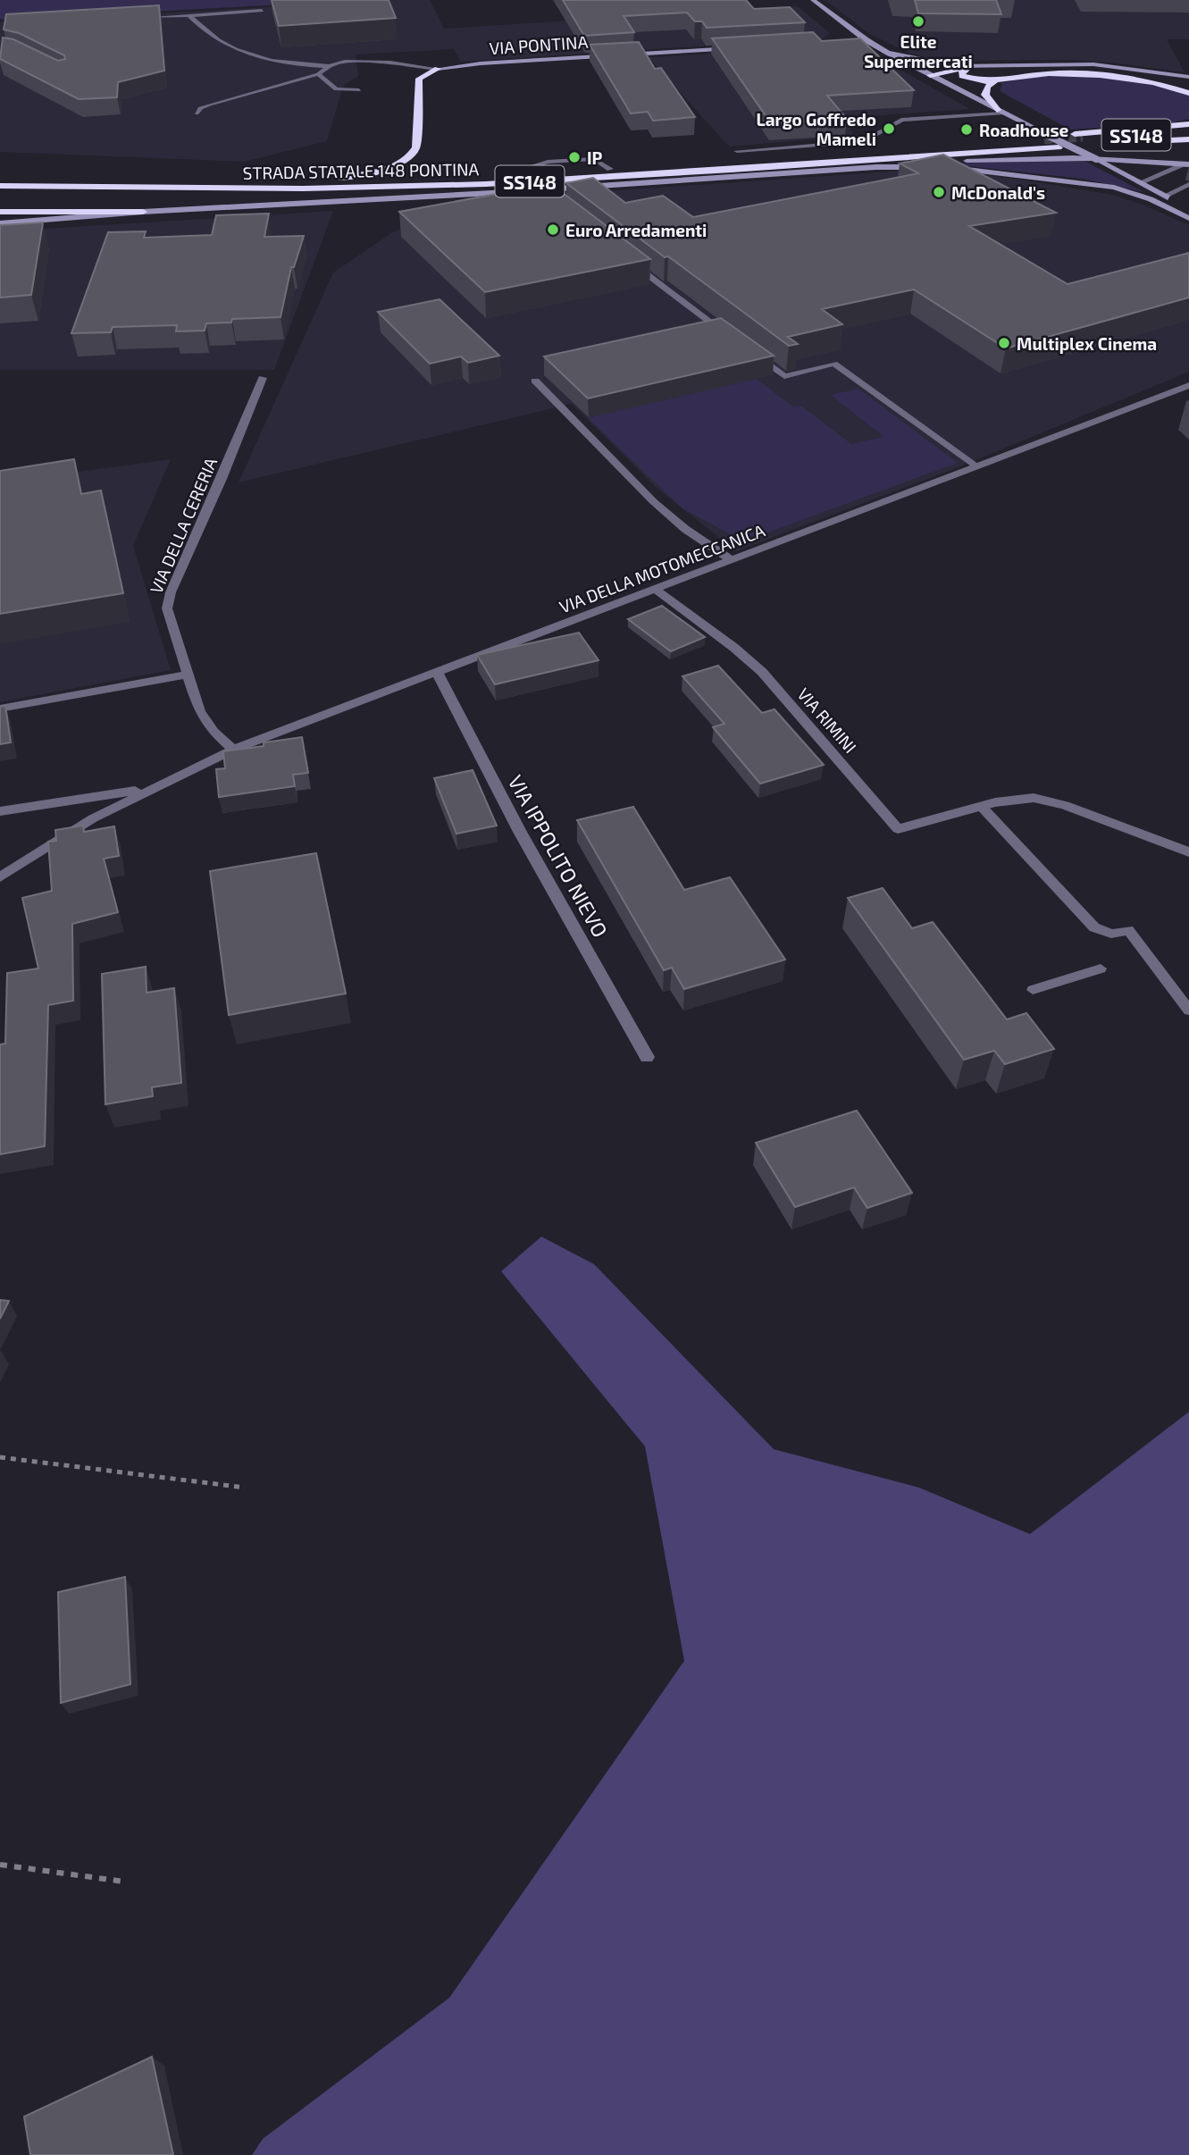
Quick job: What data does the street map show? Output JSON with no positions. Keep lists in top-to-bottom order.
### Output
{
  "streets": {
    "highway": ["SS148", "STRADA STATALE 148 PONTINA"],
    "street": [
      "VIA PONTINA",
      "VIA DELLA CERERIA",
      "VIA DELLA MOTOMECCANICA",
      "VIA RIMINI",
      "VIA IPPOLITO NIEVO"
    ]
  },
  "crossings": [
    ["VIA DELLA CERERIA", "VIA DELLA MOTOMECCANICA"],
    ["VIA DELLA MOTOMECCANICA", "VIA RIMINI"],
    ["VIA DELLA MOTOMECCANICA", "VIA IPPOLITO NIEVO"]
  ],
  "places": [
    "Elite Supermercati",
    "Largo Goffredo Mameli",
    "Roadhouse",
    "IP",
    "McDonald's",
    "Euro Arredamenti",
    "Multiplex Cinema"
  ]
}
